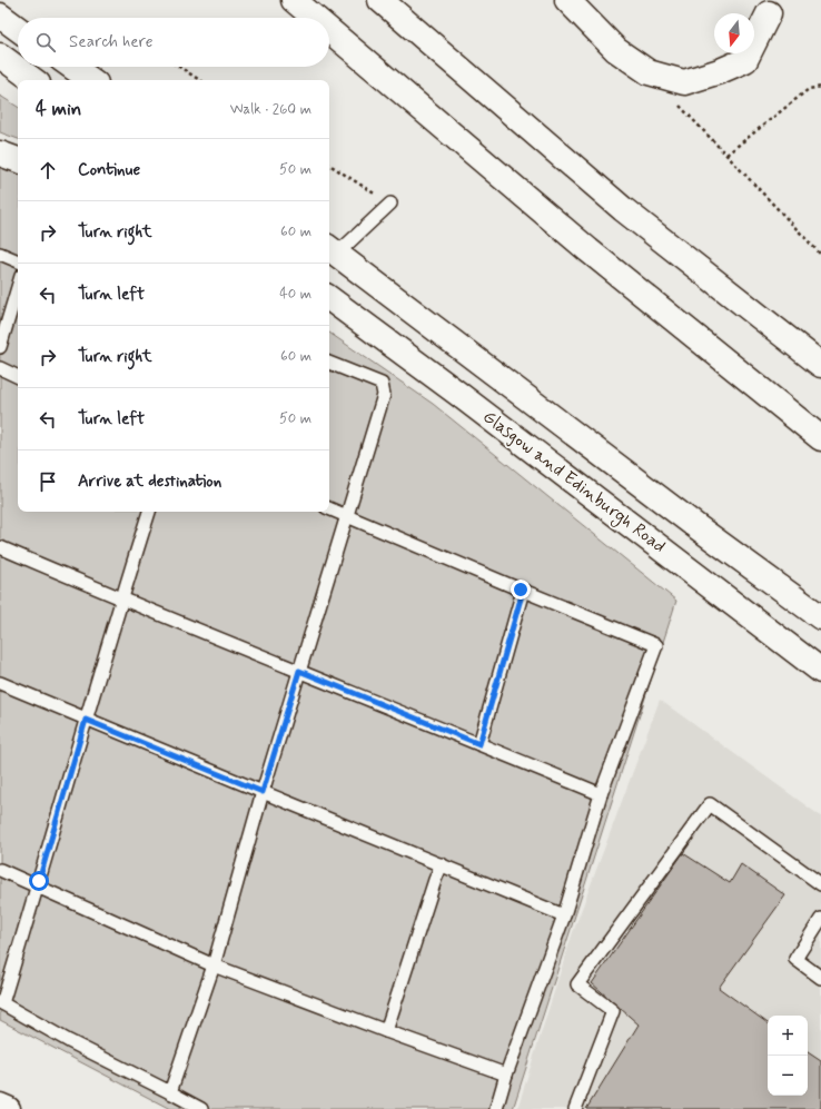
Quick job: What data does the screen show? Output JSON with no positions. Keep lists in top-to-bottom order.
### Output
{
  "streets": {
    "main road": ["Glasgow and Edinburgh Road"]
  },
  "north": "bottom",
  "page": {
    "search": "Search here",
    "heading": ["4 min", "Walk · 260 m"],
    "list": [
      ["Continue", "50 m"],
      ["Turn right", "60 m"],
      ["Turn left", "40 m"],
      ["Turn right", "60 m"],
      ["Turn left", "50 m"],
      "Arrive at destination"
    ],
    "map_buttons": ["+", "−"]
  }
}
